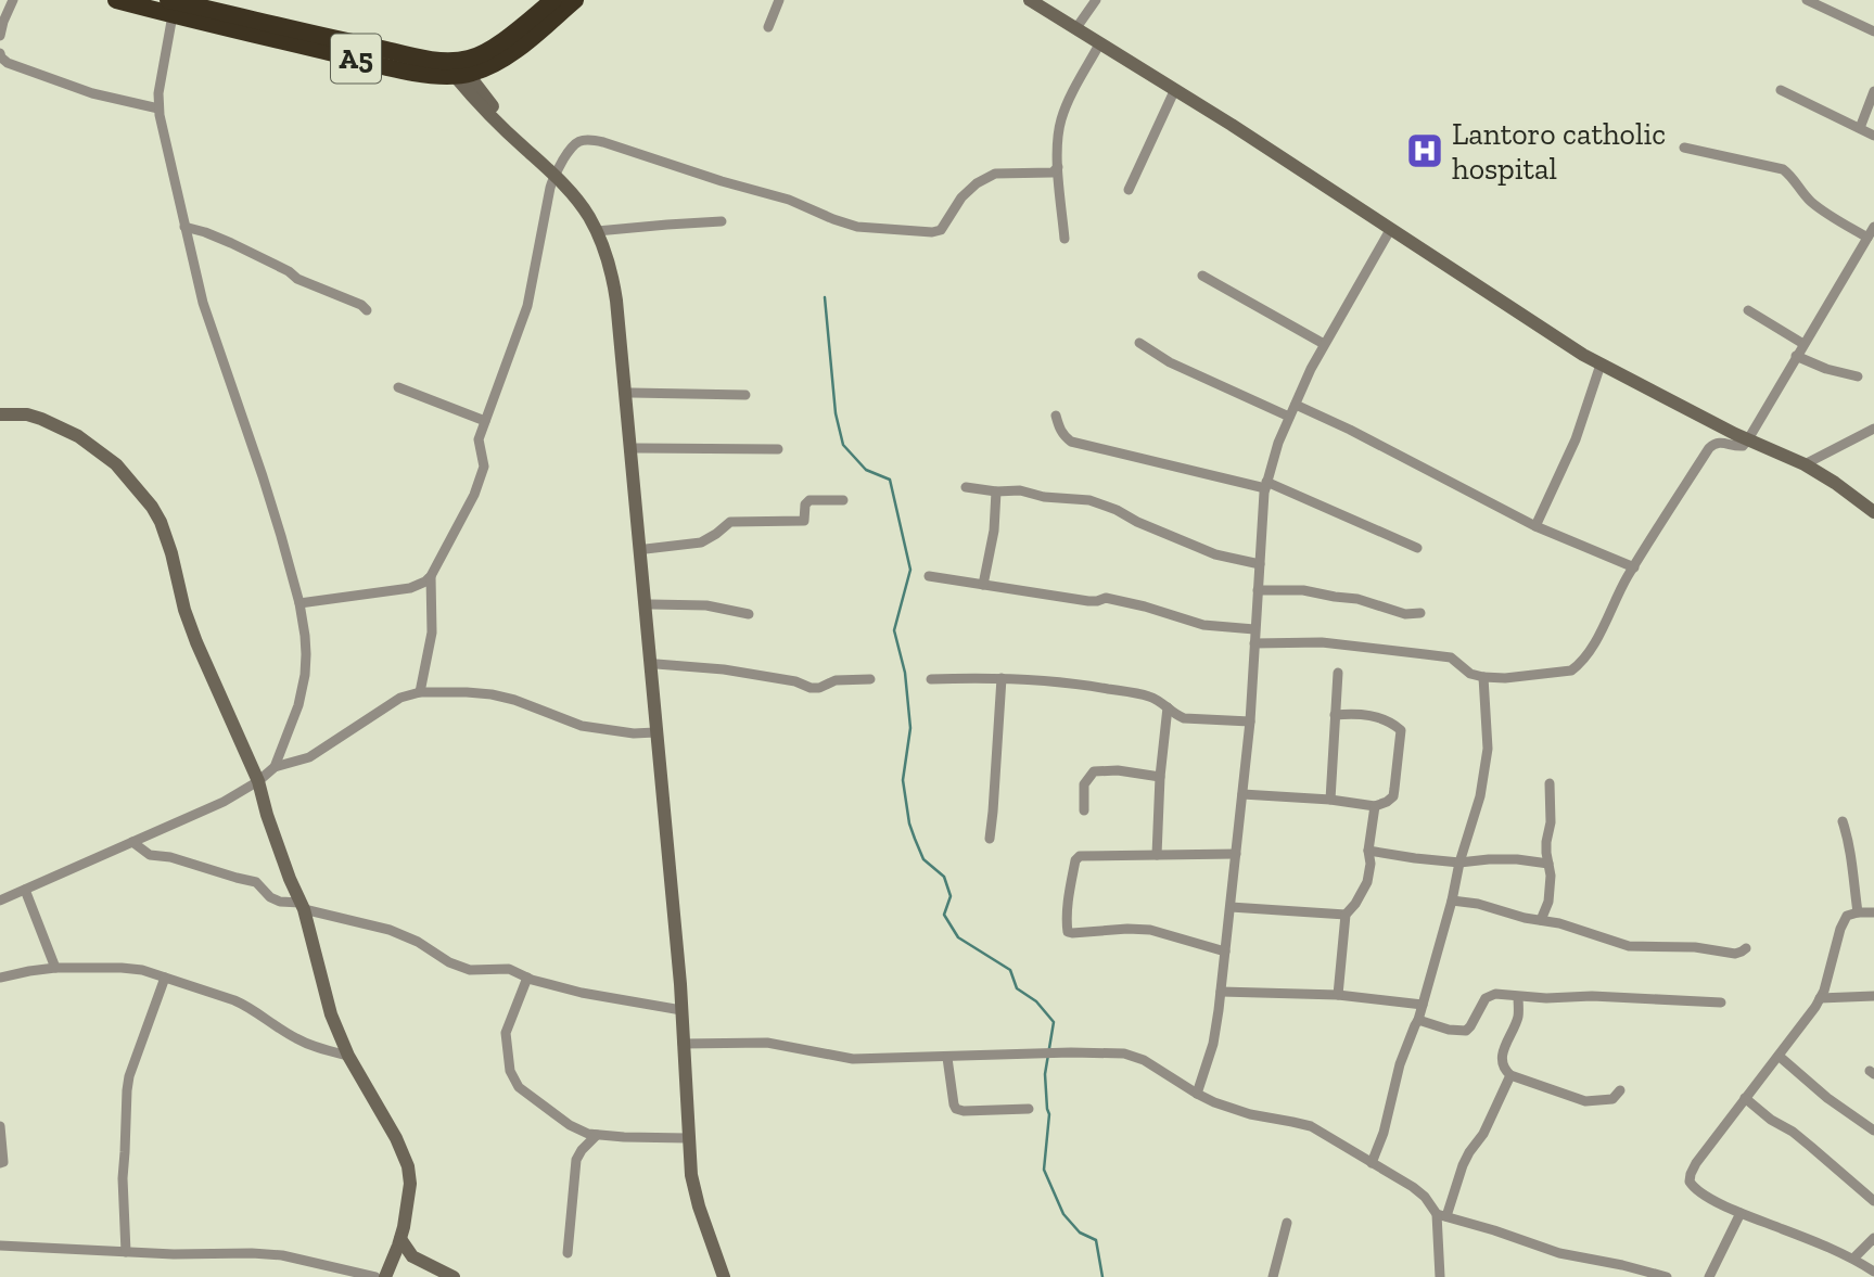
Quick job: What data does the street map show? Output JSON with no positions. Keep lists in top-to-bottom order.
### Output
{
  "streets": {
    "highway": ["A5"]
  },
  "places": {
    "hospital": ["Lantoro catholic hospital"]
  }
}
